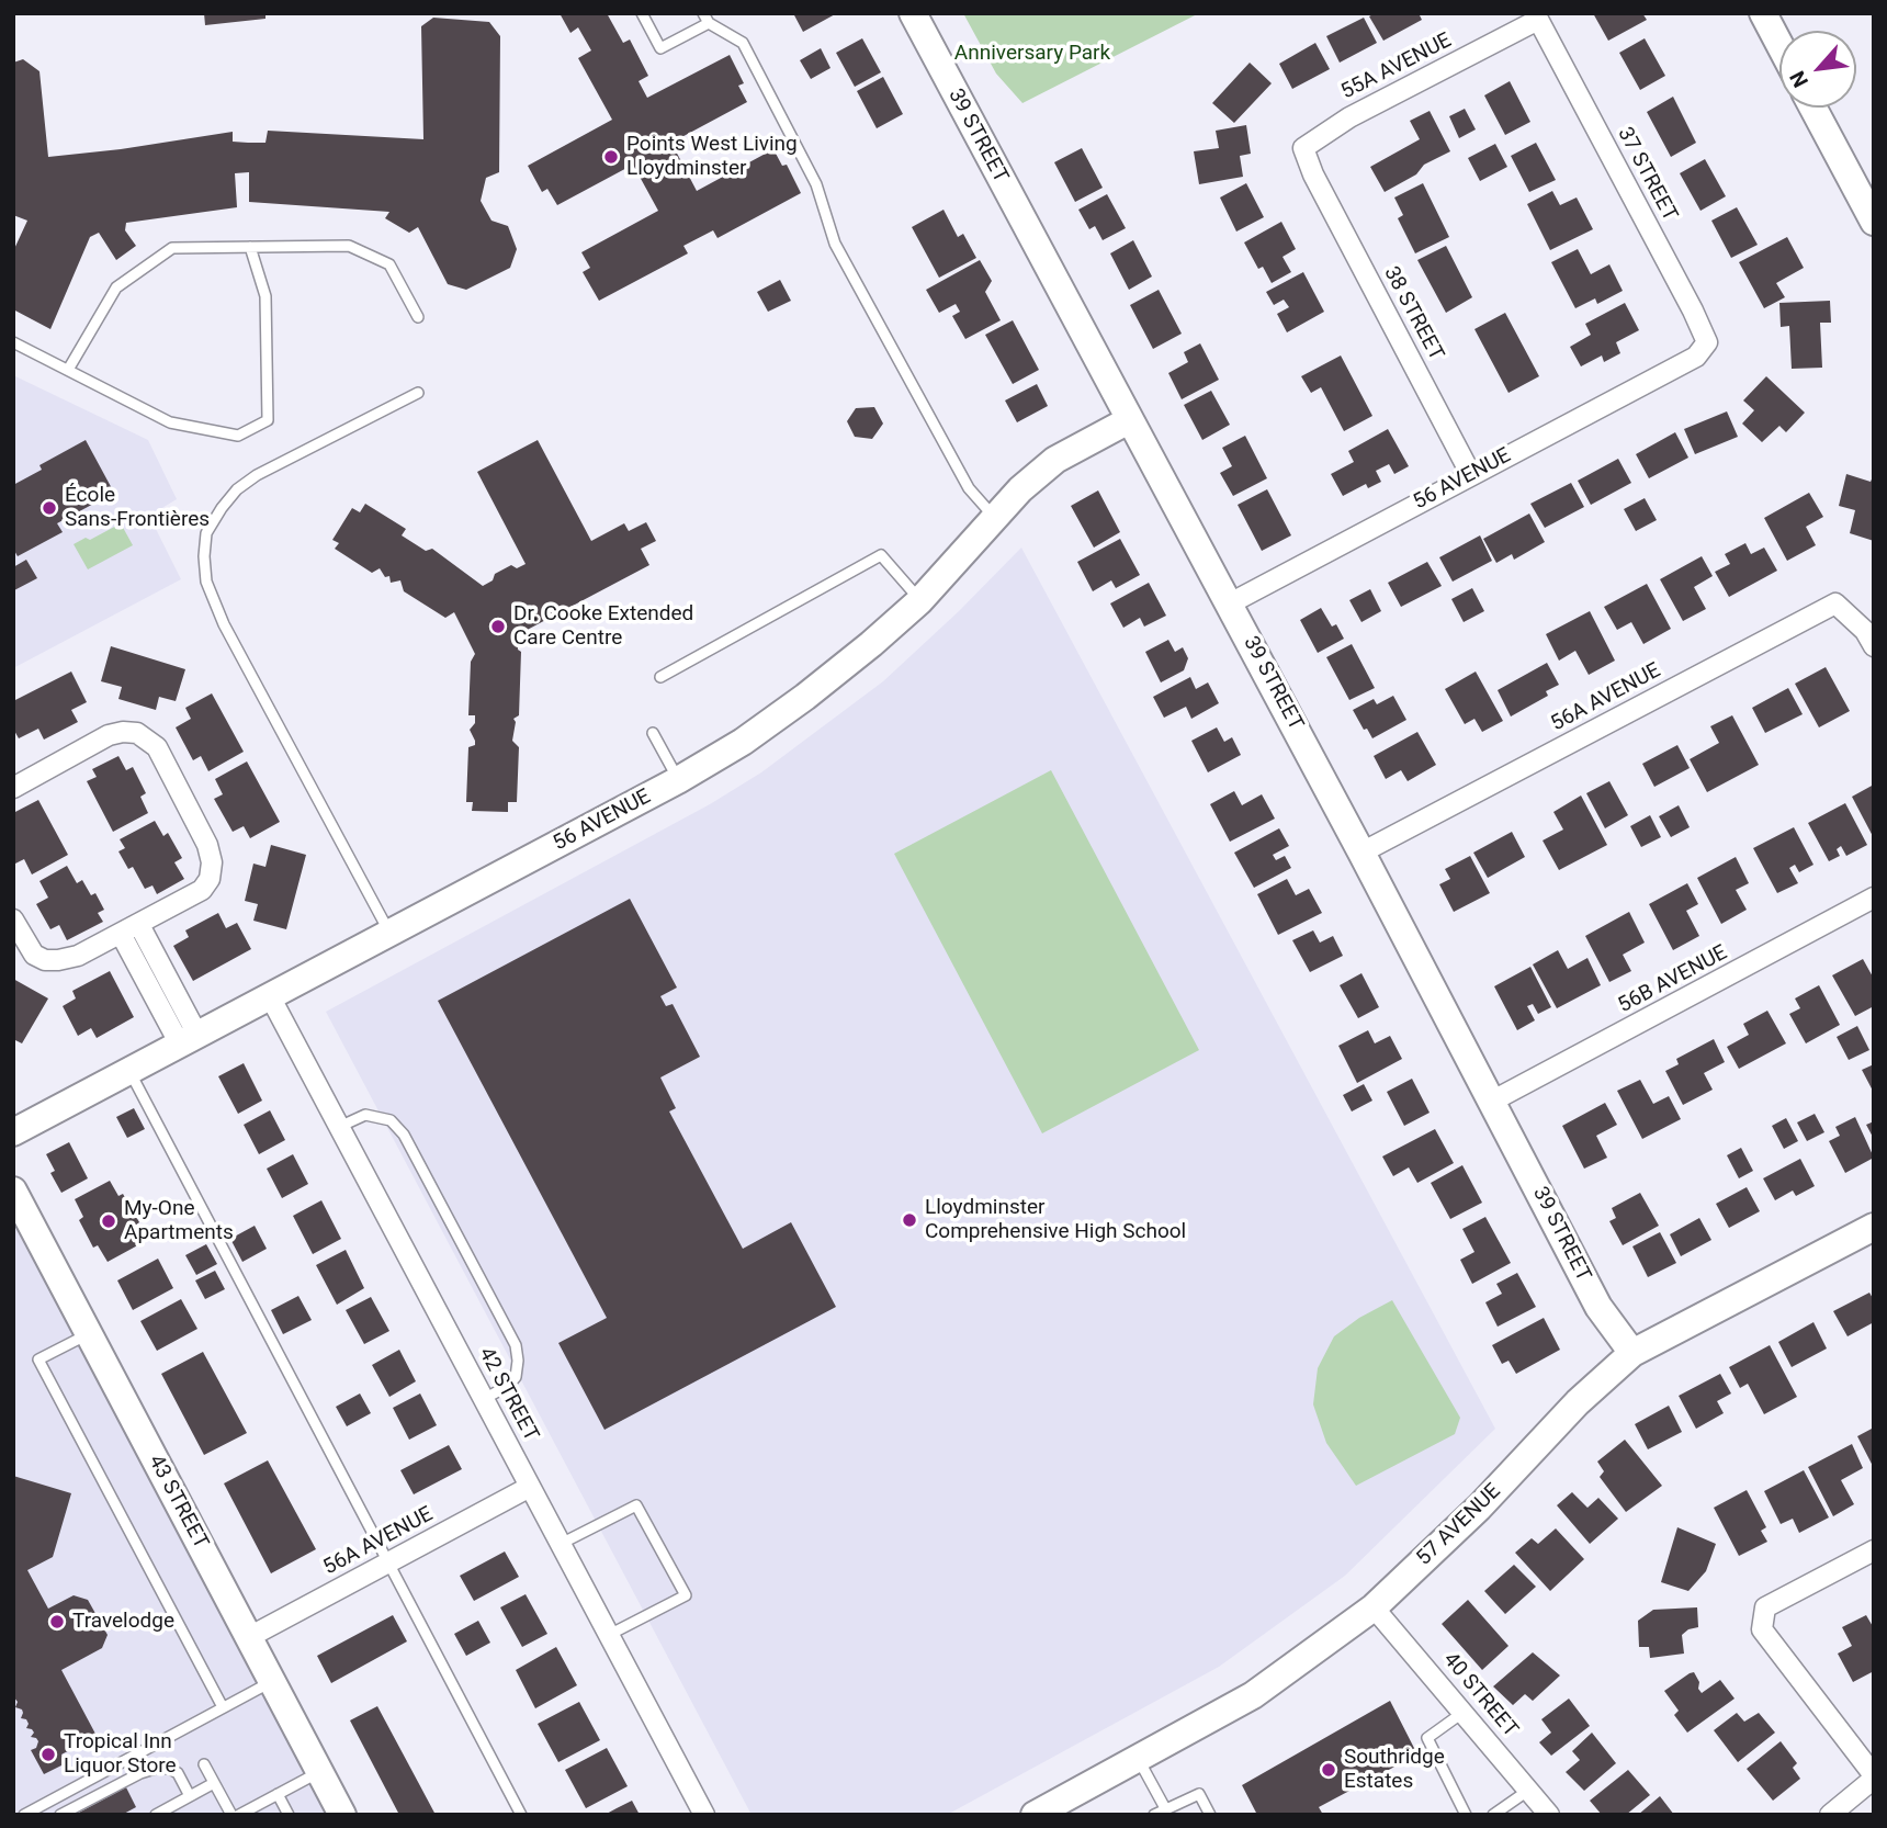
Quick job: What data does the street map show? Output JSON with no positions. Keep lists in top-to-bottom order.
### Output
{
  "streets": {
    "street": [
      "55A AVENUE",
      "39 STREET",
      "37 STREET",
      "38 STREET",
      "56 AVENUE",
      "56A AVENUE",
      "56B AVENUE",
      "42 STREET",
      "43 STREET",
      "57 AVENUE",
      "40 STREET"
    ]
  },
  "crossings": [
    ["55A AVENUE", "37 STREET"],
    ["55A AVENUE", "38 STREET"],
    ["39 STREET", "56 AVENUE"],
    ["39 STREET", "56A AVENUE"],
    ["39 STREET", "56B AVENUE"],
    ["39 STREET", "57 AVENUE"],
    ["37 STREET", "56 AVENUE"],
    ["38 STREET", "56 AVENUE"],
    ["56 AVENUE", "42 STREET"],
    ["56A AVENUE", "42 STREET"],
    ["56A AVENUE", "43 STREET"],
    ["57 AVENUE", "40 STREET"]
  ],
  "parks": ["Anniversary Park"],
  "places": [
    "Points West Living Lloydminster",
    "École Sans-Frontières",
    "Dr. Cooke Extended Care Centre",
    "Lloydminster Comprehensive High School",
    "My-One Apartments",
    "Travelodge",
    "Tropical Inn Liquor Store",
    "Southridge Estates"
  ],
  "north": "bottom left"
}
